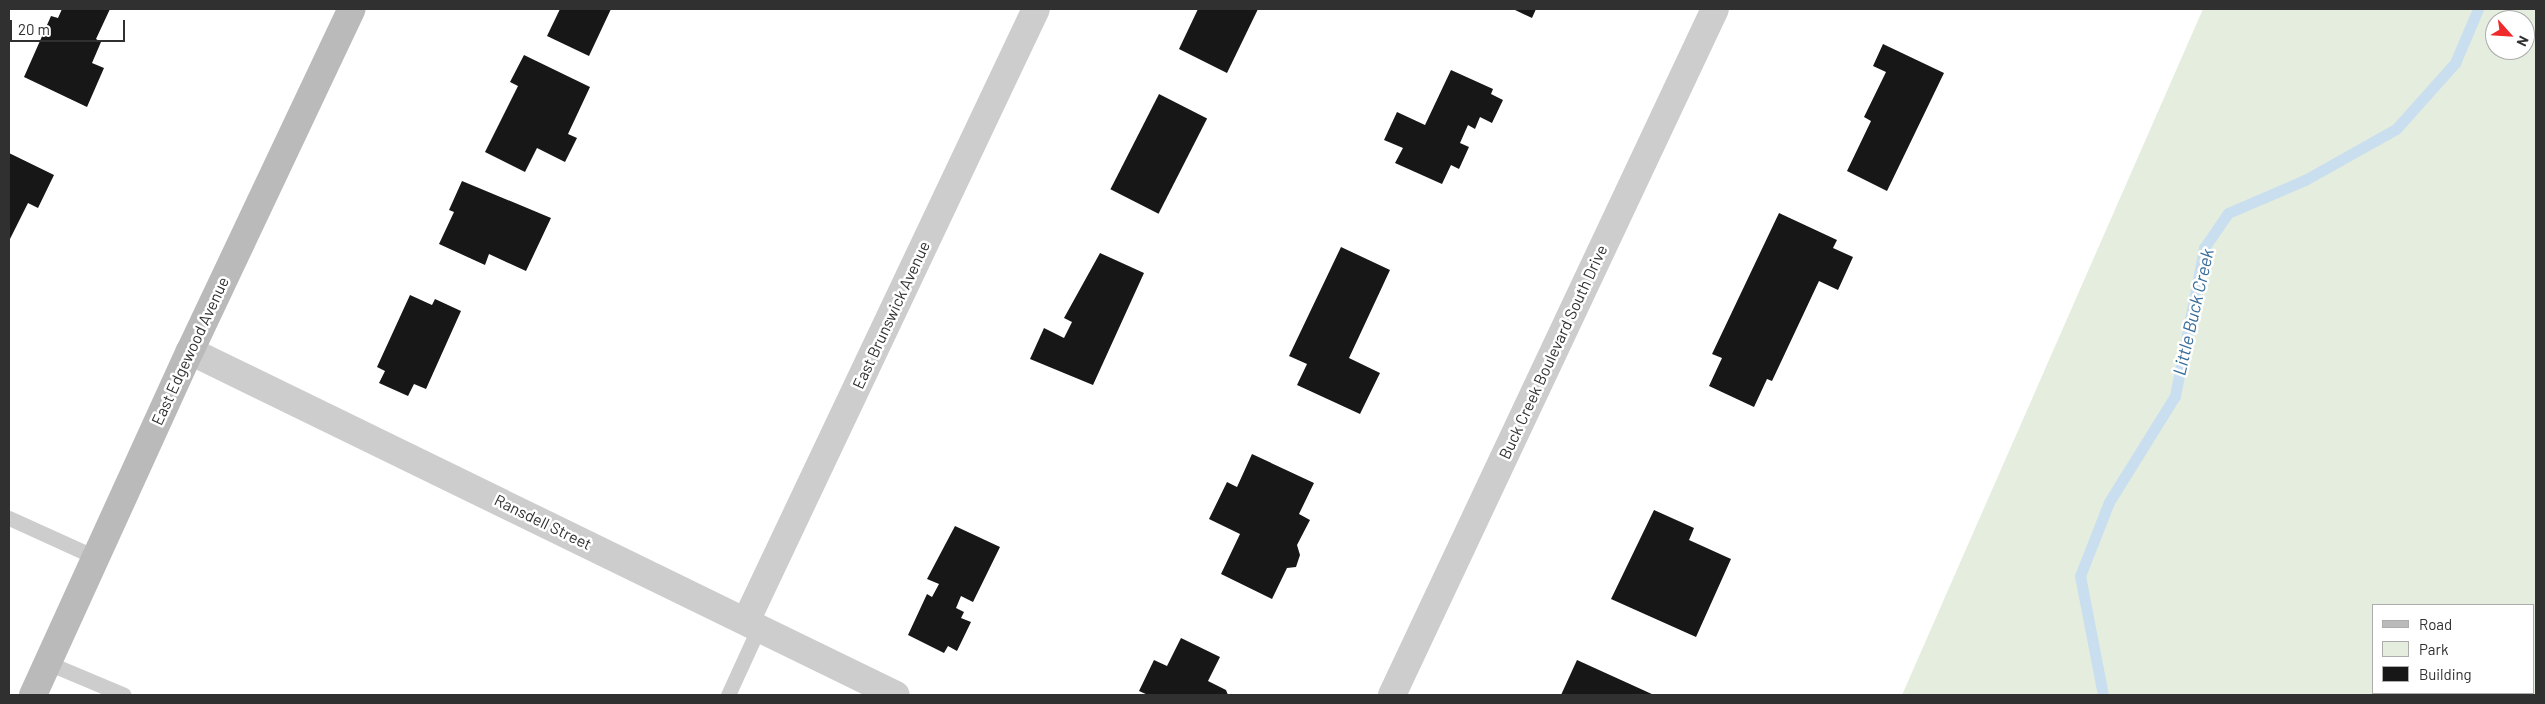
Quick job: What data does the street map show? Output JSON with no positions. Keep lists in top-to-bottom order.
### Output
{
  "streets": {
    "main road": ["East Edgewood Avenue"],
    "street": ["East Brunswick Avenue", "Buck Creek Boulevard South Drive", "Ransdell Street"]
  },
  "crossings": [
    ["East Brunswick Avenue", "Ransdell Street"],
    ["East Edgewood Avenue", "Ransdell Street"]
  ],
  "water": ["Little Buck Creek"],
  "legend": ["Road", "Park", "Building"],
  "scale_bar": "20 m",
  "north": "bottom right"
}
